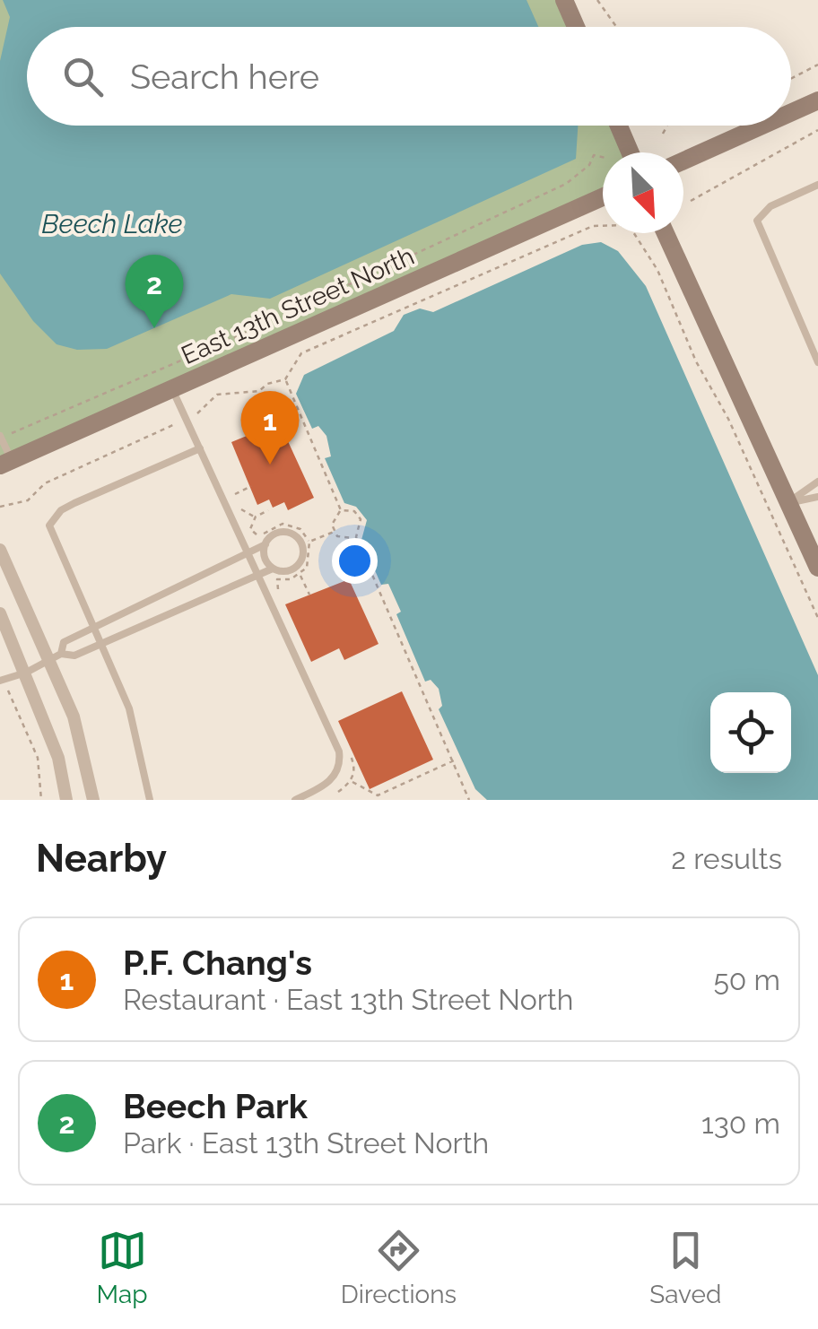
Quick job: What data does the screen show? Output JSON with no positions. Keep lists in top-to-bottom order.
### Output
{
  "streets": {
    "main road": ["East 13th Street North"]
  },
  "water": ["Beech Lake"],
  "north": "bottom right",
  "page": {
    "search": "Search here",
    "pins": ["2", "1"],
    "heading": ["Nearby", "2 results"],
    "list": [
      {
        "mark": "1",
        "name": "P.F. Chang's",
        "note": "Restaurant · East 13th Street North",
        "value": "50 m"
      },
      {
        "mark": "2",
        "name": "Beech Park",
        "note": "Park · East 13th Street North",
        "value": "130 m"
      }
    ],
    "nav": ["Map", "Directions", "Saved"]
  }
}
